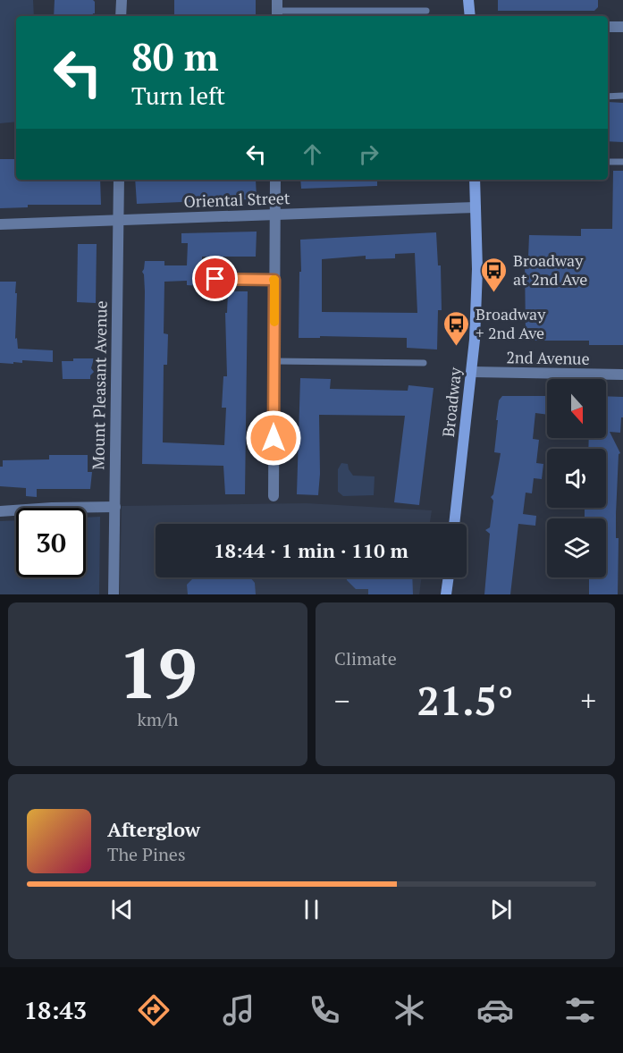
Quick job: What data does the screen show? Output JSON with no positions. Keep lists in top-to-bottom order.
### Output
{
  "streets": {
    "main road": ["Broadway"],
    "street": ["Oriental Street", "2nd Avenue", "Mount Pleasant Avenue"]
  },
  "crossings": [
    ["Oriental Street", "Mount Pleasant Avenue"],
    ["Oriental Street", "Broadway"],
    ["2nd Avenue", "Broadway"]
  ],
  "places": {
    "bus stop": ["Broadway at 2nd Ave", "Broadway + 2nd Ave"]
  },
  "north": "bottom",
  "page": {
    "turn": ["80 m", "Turn left"],
    "limit": "30",
    "trip": "18:44 · 1 min · 110 m",
    "tile": [
      ["19", "km/h"],
      "Climate"
    ],
    "heat": ["−", "21.5°", "+"],
    "song": ["Afterglow", "The Pines"],
    "tabs": "18:43"
  }
}
